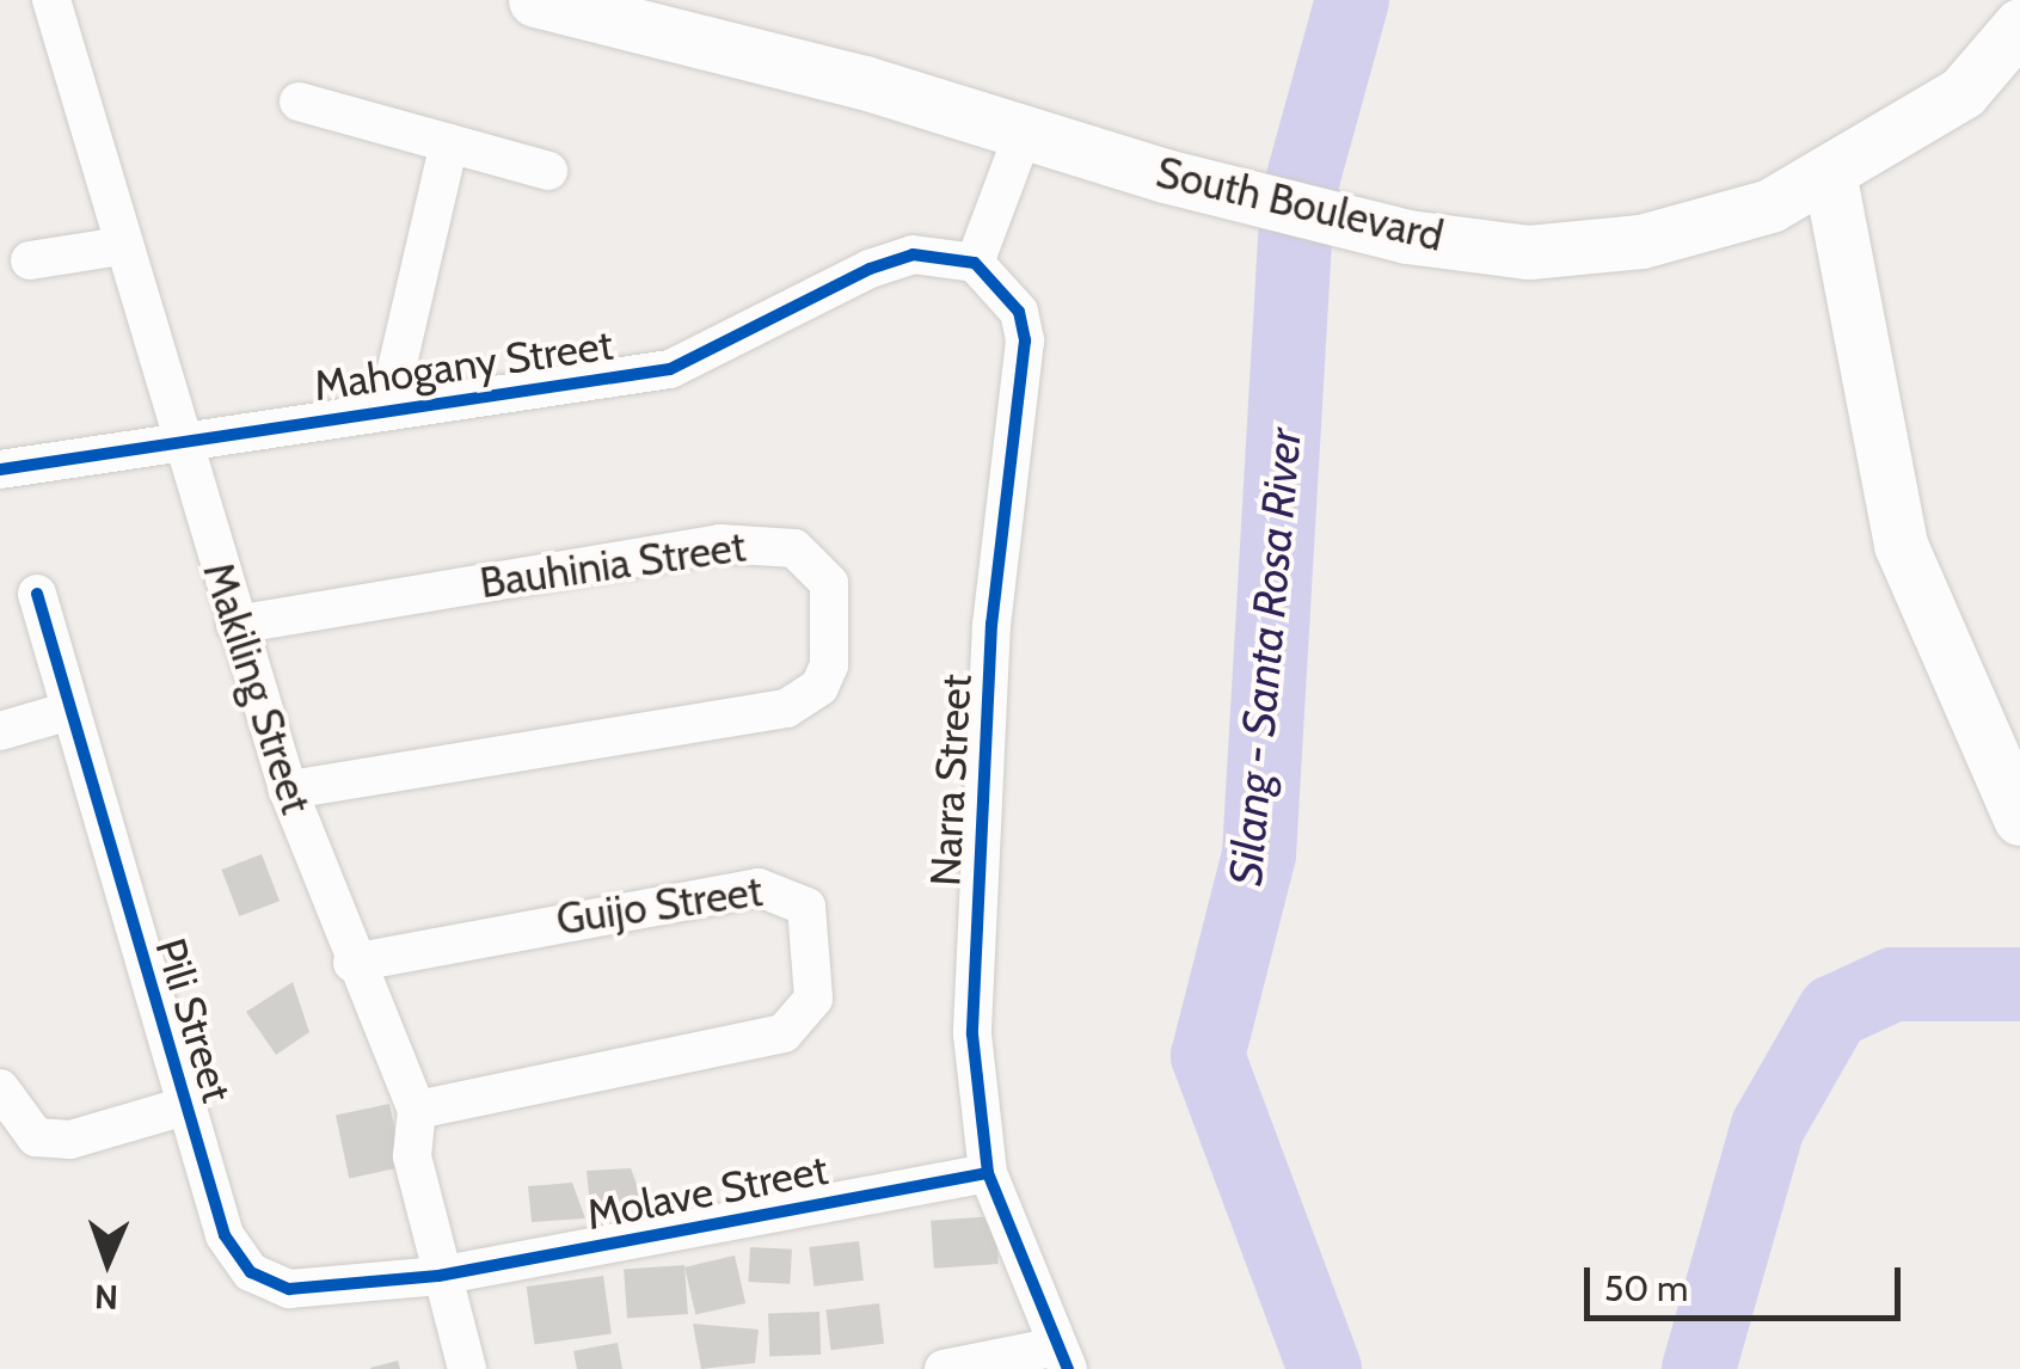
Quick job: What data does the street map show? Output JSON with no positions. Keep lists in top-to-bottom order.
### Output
{
  "streets": {
    "main road": ["South Boulevard"],
    "street": [
      "Mahogany Street",
      "Bauhinia Street",
      "Makiling Street",
      "Narra Street",
      "Guijo Street",
      "Pili Street",
      "Molave Street"
    ]
  },
  "crossings": [
    ["Mahogany Street", "Makiling Street"],
    ["Mahogany Street", "Narra Street"],
    ["Bauhinia Street", "Makiling Street"],
    ["Makiling Street", "Guijo Street"],
    ["Makiling Street", "Pili Street"],
    ["Makiling Street", "Molave Street"],
    ["Narra Street", "Molave Street"],
    ["Pili Street", "Molave Street"]
  ],
  "water": ["Silang - Santa Rosa River"],
  "scale_bar": "50 m",
  "north": "bottom"
}
